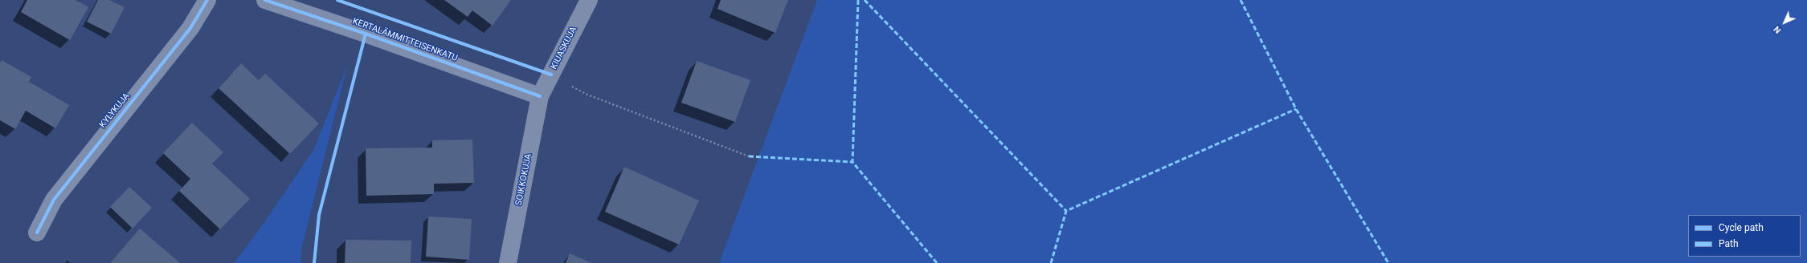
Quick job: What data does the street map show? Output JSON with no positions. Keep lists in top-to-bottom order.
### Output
{
  "streets": {
    "street": [
      "KERTALÄMMITTEISENKATU",
      "KIUASKUJA",
      "KYLYKUJA",
      "SOIKKOKUJA"
    ]
  },
  "crossings": [
    ["KERTALÄMMITTEISENKATU", "KIUASKUJA"],
    ["KERTALÄMMITTEISENKATU", "SOIKKOKUJA"],
    ["KIUASKUJA", "SOIKKOKUJA"]
  ],
  "legend": ["Cycle path", "Path"],
  "north": "bottom left"
}
